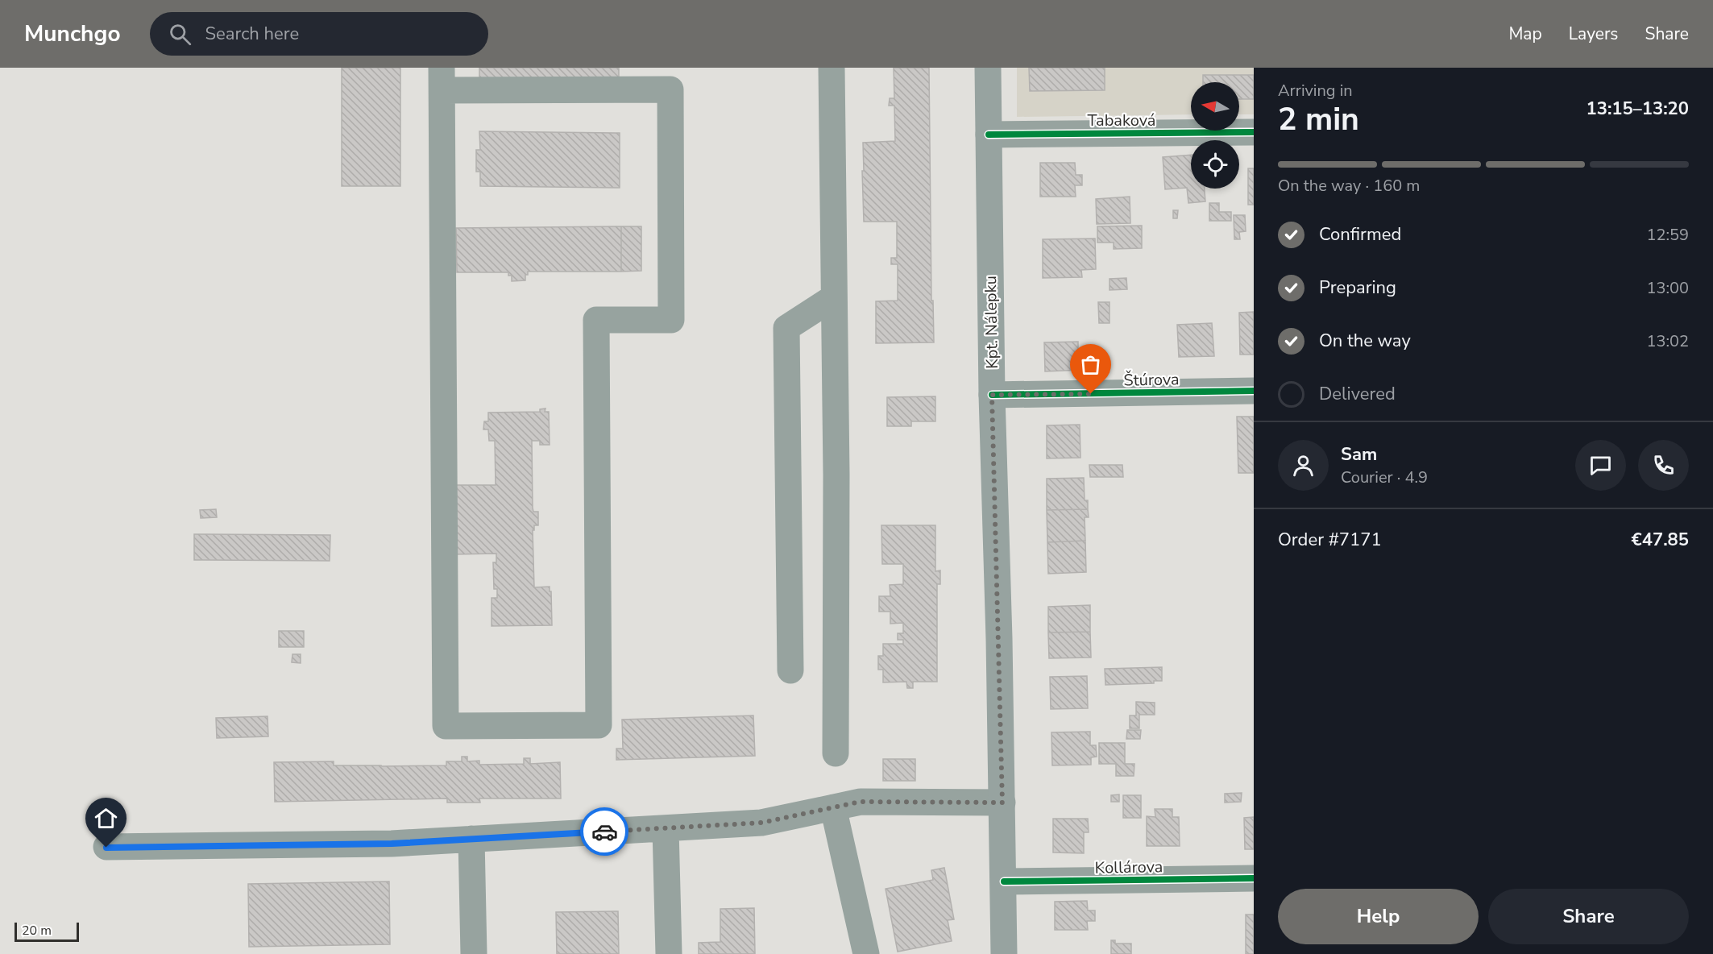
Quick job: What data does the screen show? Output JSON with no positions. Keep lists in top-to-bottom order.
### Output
{
  "streets": {
    "main road": ["Kpt. Nálepku"],
    "street": ["Tabaková", "Štúrova", "Kollárova"]
  },
  "crossings": [
    ["Tabaková", "Kpt. Nálepku"],
    ["Kpt. Nálepku", "Štúrova"],
    ["Kpt. Nálepku", "Kollárova"]
  ],
  "scale_bar": "20 m",
  "north": "left",
  "page": {
    "header": "Munchgo",
    "search": "Search here",
    "nav": ["Map", "Layers", "Share"],
    "heading": ["2 min", "Arriving in", "13:15–13:20"],
    "panel": [
      "Sam",
      "Courier · 4.9",
      "Order #7171",
      "€47.85"
    ],
    "bar": "On the way · 160 m",
    "list": [
      ["Confirmed", "12:59"],
      ["Preparing", "13:00"],
      ["On the way", "13:02"],
      "Delivered"
    ],
    "buttons": ["Help", "Share"],
    "scale": "20 m"
  }
}
